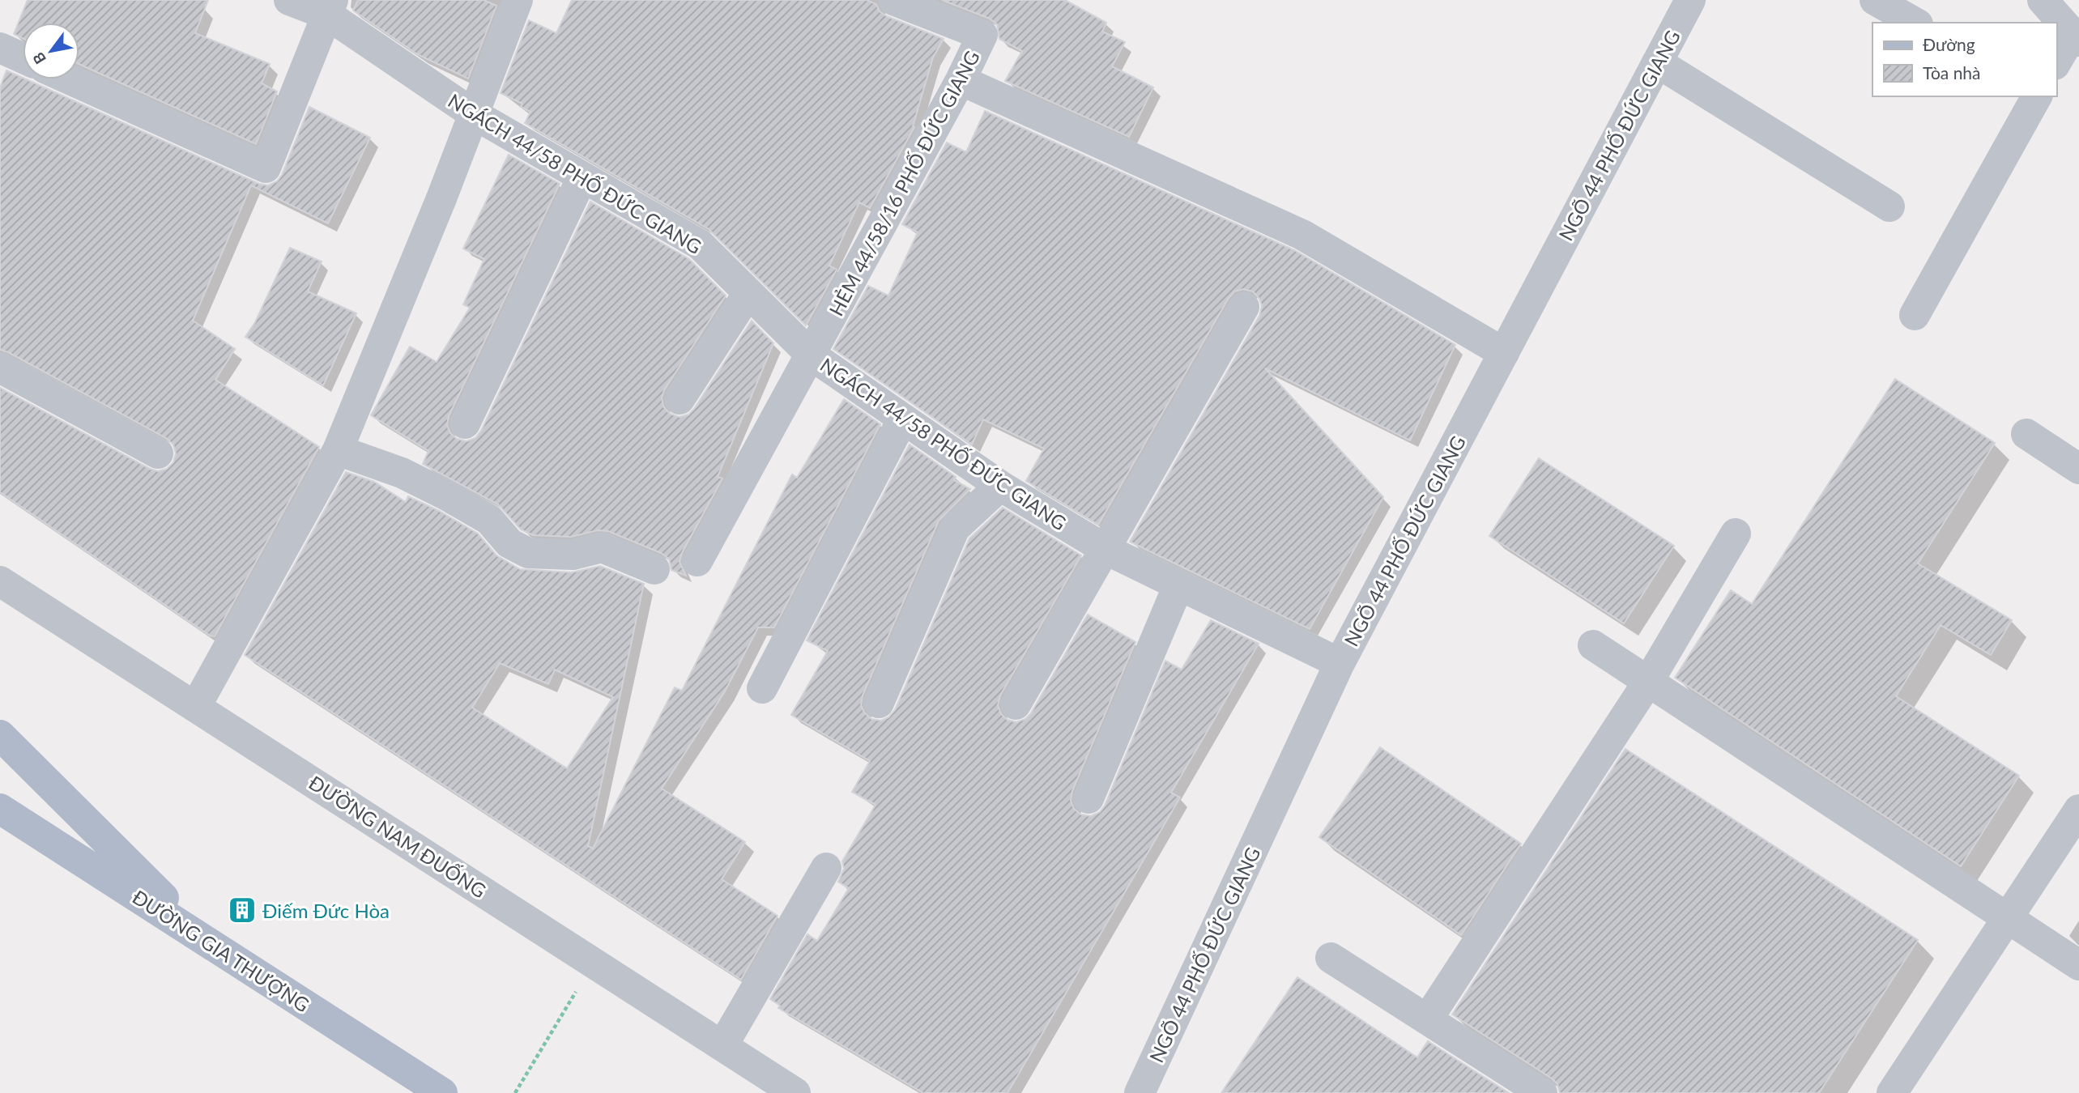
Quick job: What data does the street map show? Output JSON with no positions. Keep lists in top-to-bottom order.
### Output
{
  "streets": {
    "main road": ["ĐƯỜNG GIA THƯỢNG"],
    "street": [
      "NGÕ 44 PHỐ ĐỨC GIANG",
      "NGÁCH 44/58 PHỐ ĐỨC GIANG",
      "HẺM 44/58/16 PHỐ ĐỨC GIANG",
      "ĐƯỜNG NAM ĐUỐNG"
    ]
  },
  "crossings": [
    ["NGÕ 44 PHỐ ĐỨC GIANG", "NGÁCH 44/58 PHỐ ĐỨC GIANG"],
    ["NGÁCH 44/58 PHỐ ĐỨC GIANG", "HẺM 44/58/16 PHỐ ĐỨC GIANG"]
  ],
  "places": {
    "building": ["Điếm Đức Hòa"]
  },
  "legend": ["Đường", "Tòa nhà"],
  "north": "bottom left"
}
